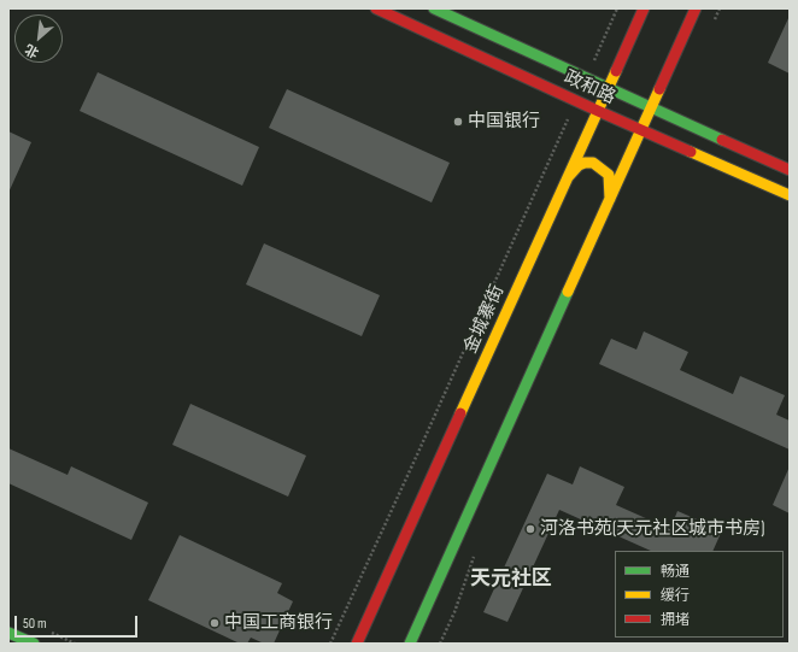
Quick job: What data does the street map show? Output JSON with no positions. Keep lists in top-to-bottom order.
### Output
{
  "streets": {
    "main road": ["政和路", "金城寨街"]
  },
  "crossings": [
    ["政和路", "金城寨街"]
  ],
  "districts": ["天元社区"],
  "places": ["中国银行", "河洛书苑(天元社区城市书房)", "中国工商银行"],
  "legend": ["畅通", "缓行", "拥堵"],
  "scale_bar": "50 m",
  "north": "bottom left"
}
